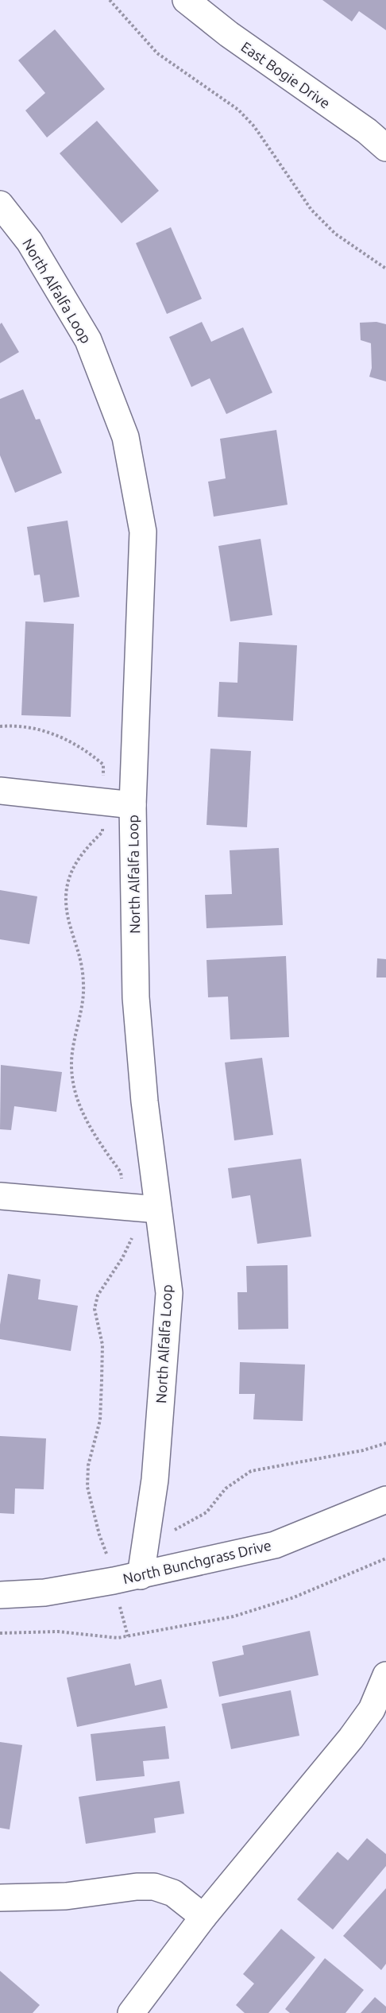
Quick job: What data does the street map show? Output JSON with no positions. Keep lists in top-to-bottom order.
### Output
{
  "streets": {
    "street": ["East Bogie Drive", "North Alfalfa Loop", "North Bunchgrass Drive"]
  },
  "crossings": [
    ["North Alfalfa Loop", "North Bunchgrass Drive"]
  ]
}
